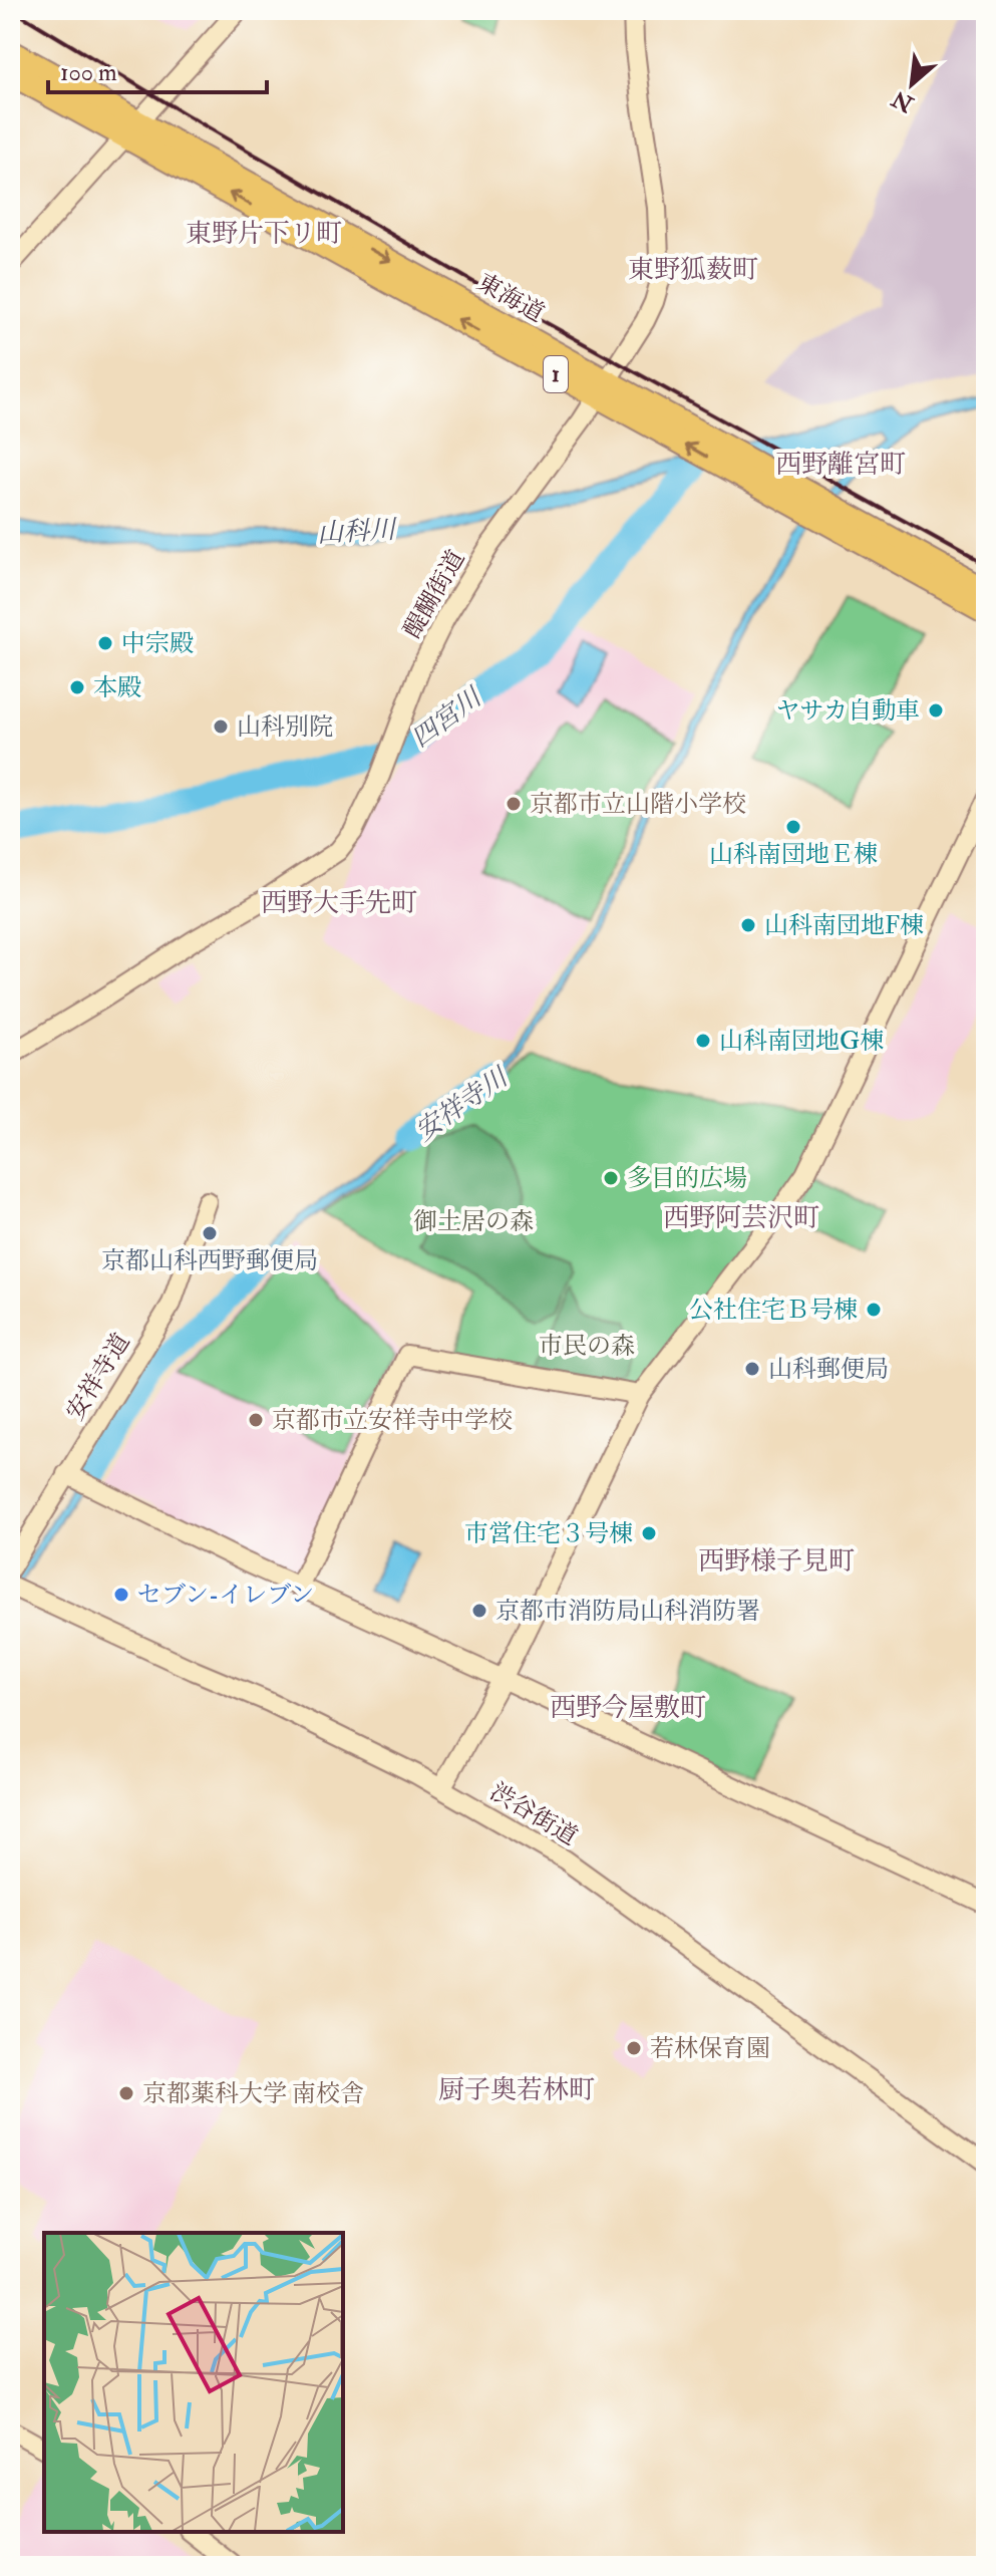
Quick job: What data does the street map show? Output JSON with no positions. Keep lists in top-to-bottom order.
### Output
{
  "streets": {
    "highway": ["東海道", "1"],
    "street": ["醍醐街道", "安祥寺道", "渋谷街道"]
  },
  "crossings": [
    ["東海道", "醍醐街道"]
  ],
  "districts": [
    "東野片下リ町",
    "東野狐薮町",
    "西野離宮町",
    "西野大手先町",
    "西野阿芸沢町",
    "西野様子見町",
    "西野今屋敷町",
    "厨子奥若林町"
  ],
  "water": ["山科川", "四宮川", "安祥寺川"],
  "parks": ["御土居の森", "市民の森"],
  "places": [
    "中宗殿",
    "本殿",
    "ヤサカ自動車",
    "山科別院",
    "京都市立山階小学校",
    "山科南団地Ｅ棟",
    "山科南団地F棟",
    "山科南団地G棟",
    "多目的広場",
    "京都山科西野郵便局",
    "公社住宅Ｂ号棟",
    "山科郵便局",
    "京都市立安祥寺中学校",
    "市営住宅３号棟",
    "セブン-イレブン",
    "京都市消防局山科消防署",
    "若林保育園",
    "京都薬科大学 南校舎"
  ],
  "scale_bar": "100 m",
  "north": "bottom left"
}
